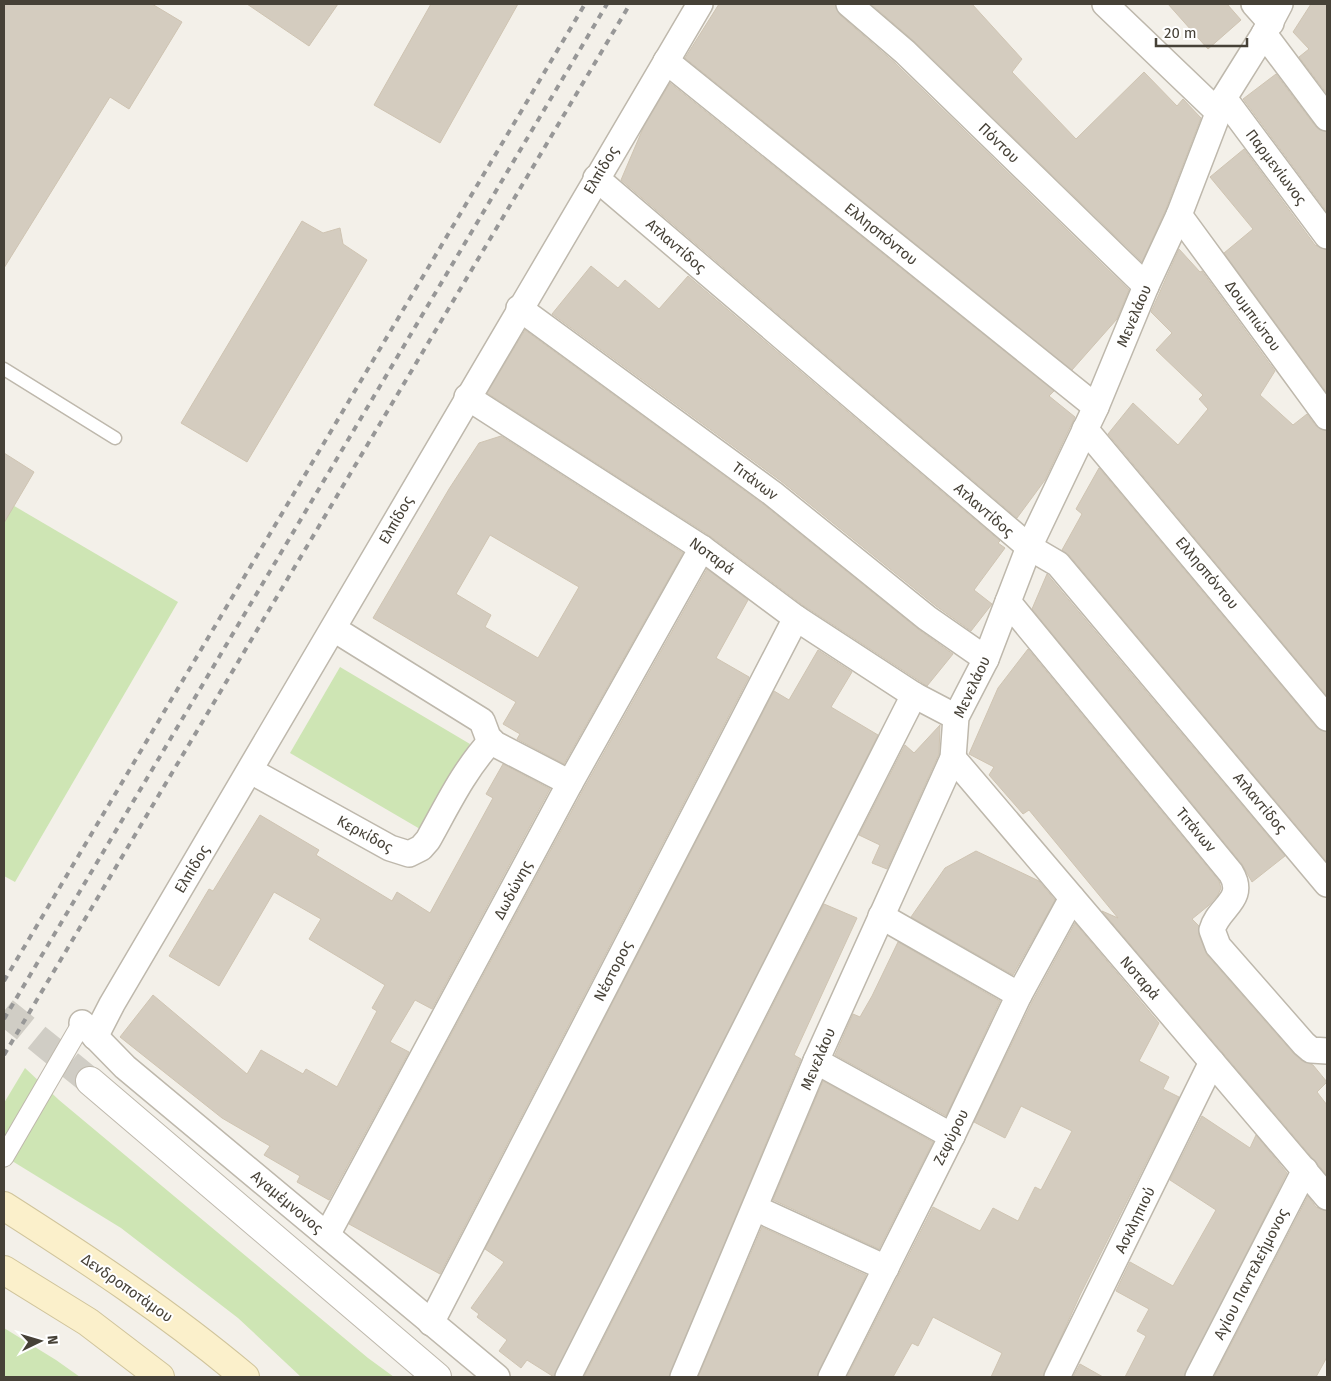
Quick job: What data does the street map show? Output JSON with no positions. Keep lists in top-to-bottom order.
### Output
{
  "streets": {
    "main road": ["Δενδροποτάμου"],
    "street": [
      "Πόντου",
      "Παρμενίωνος",
      "Ελπίδος",
      "Ελλησπόντου",
      "Ατλαντίδος",
      "Μενελάου",
      "Δουμπιώτου",
      "Τιτάνων",
      "Νοταρά",
      "Κερκίδος",
      "Δωδώνης",
      "Νέστορος",
      "Ζεφύρου",
      "Αγαμέμνονος",
      "Ασκληπιού",
      "Αγίου Παντελεήμονος"
    ]
  },
  "crossings": [
    ["Πόντου", "Μενελάου"],
    ["Παρμενίωνος", "Μενελάου"],
    ["Ελπίδος", "Ελλησπόντου"],
    ["Ελπίδος", "Ατλαντίδος"],
    ["Ελπίδος", "Τιτάνων"],
    ["Ελπίδος", "Νοταρά"],
    ["Ελπίδος", "Κερκίδος"],
    ["Ελπίδος", "Αγαμέμνονος"],
    ["Ελλησπόντου", "Μενελάου"],
    ["Ατλαντίδος", "Μενελάου"],
    ["Μενελάου", "Δουμπιώτου"],
    ["Μενελάου", "Τιτάνων"],
    ["Μενελάου", "Νοταρά"],
    ["Νοταρά", "Δωδώνης"],
    ["Νοταρά", "Νέστορος"],
    ["Νοταρά", "Ζεφύρου"],
    ["Νοταρά", "Ασκληπιού"],
    ["Νοταρά", "Αγίου Παντελεήμονος"],
    ["Δωδώνης", "Αγαμέμνονος"],
    ["Νέστορος", "Αγαμέμνονος"]
  ],
  "scale_bar": "20 m",
  "north": "right"
}
